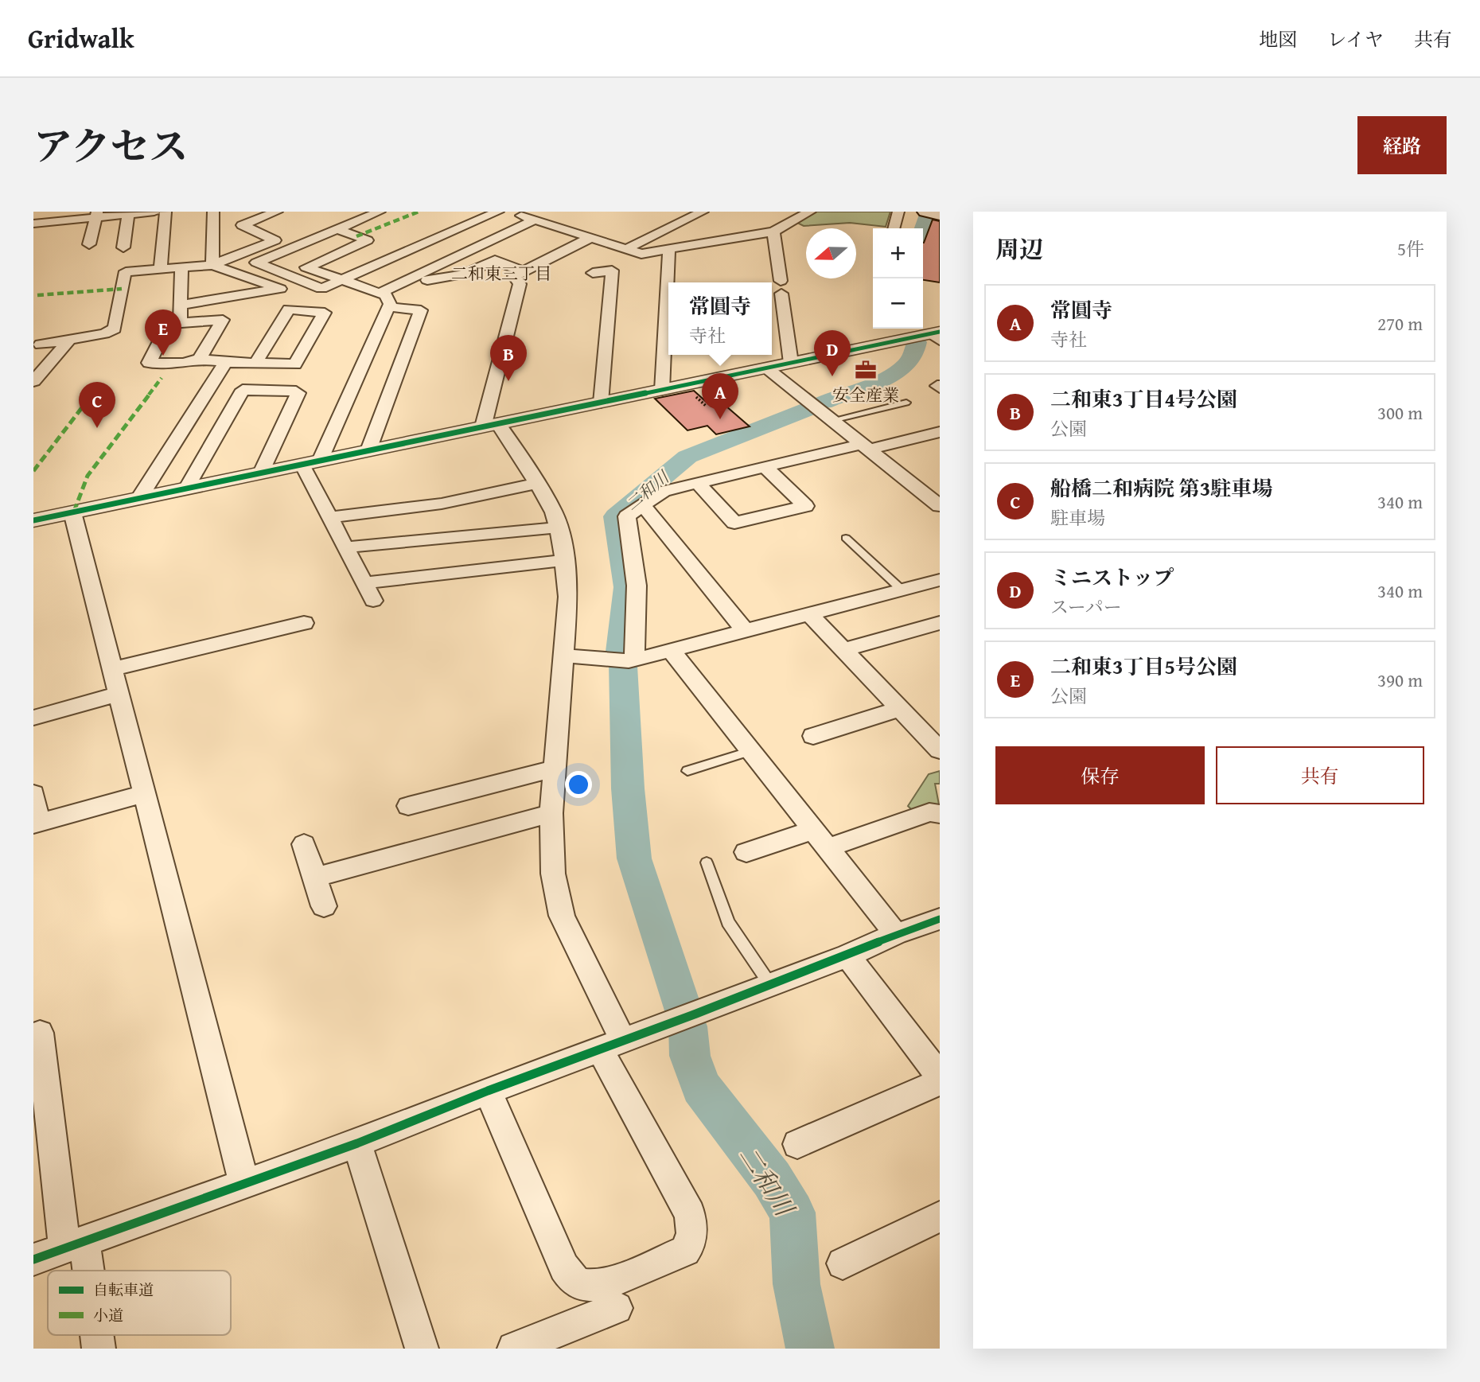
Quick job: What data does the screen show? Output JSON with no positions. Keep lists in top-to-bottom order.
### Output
{
  "districts": ["二和東三丁目"],
  "water": ["二和川"],
  "places": {
    "office": ["安全産業"]
  },
  "legend": ["自転車道", "小道"],
  "north": "left",
  "page": {
    "header": "Gridwalk",
    "nav": ["地図", "レイヤ", "共有"],
    "title": "アクセス",
    "buttons": [
      "経路",
      ["保存", "共有"]
    ],
    "heading": ["周辺", "5件"],
    "map_buttons": ["+", "−"],
    "popup": ["常圓寺", "寺社"],
    "list": [
      {
        "mark": "A",
        "name": "常圓寺",
        "note": "寺社",
        "value": "270 m"
      },
      {
        "mark": "B",
        "name": "二和東3丁目4号公園",
        "note": "公園",
        "value": "300 m"
      },
      {
        "mark": "C",
        "name": "船橋二和病院 第3駐車場",
        "note": "駐車場",
        "value": "340 m"
      },
      {
        "mark": "D",
        "name": "ミニストップ",
        "note": "スーパー",
        "value": "340 m"
      },
      {
        "mark": "E",
        "name": "二和東3丁目5号公園",
        "note": "公園",
        "value": "390 m"
      }
    ],
    "pins": [
      "E",
      "D",
      "B",
      "A",
      "C"
    ]
  }
}
